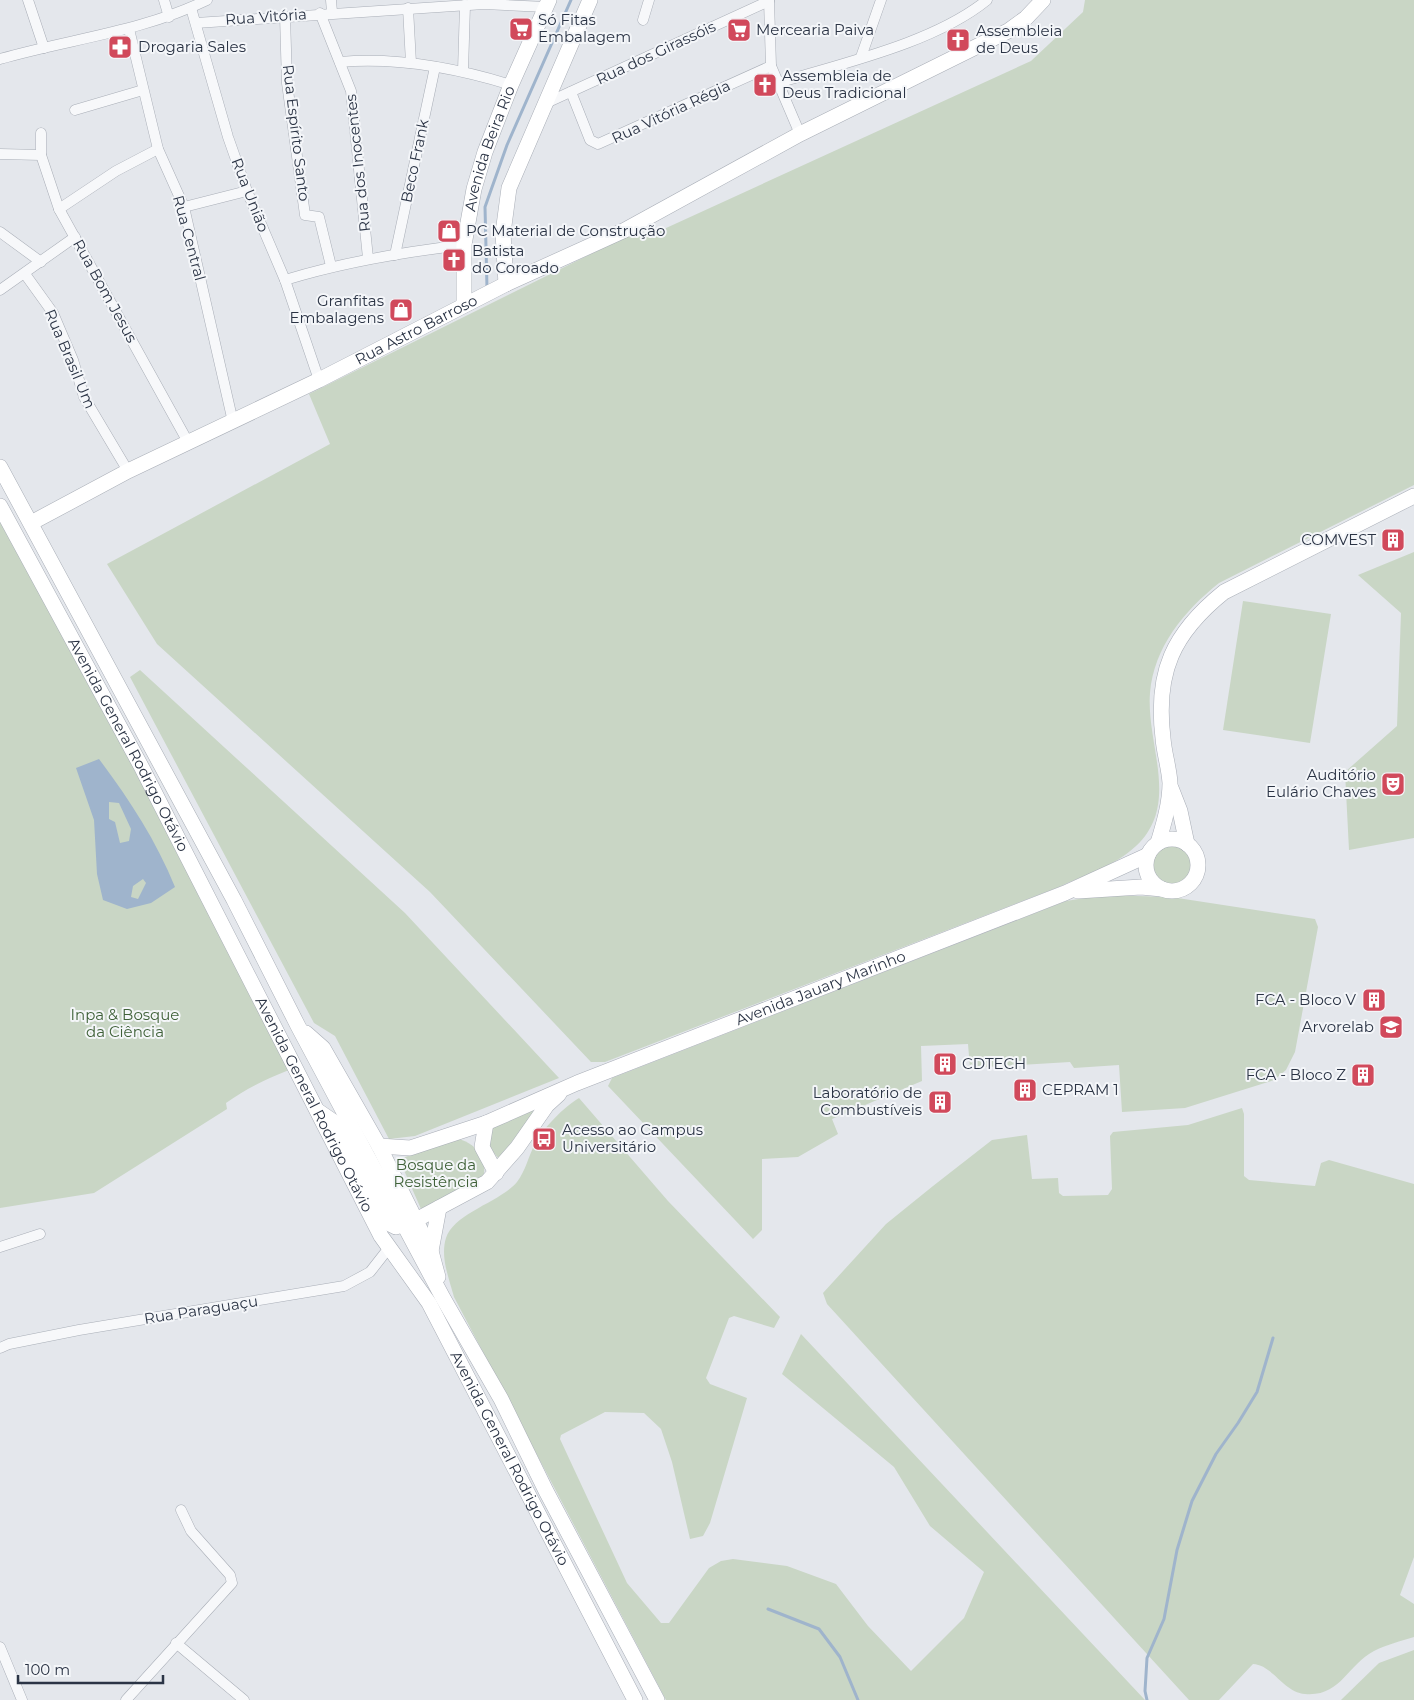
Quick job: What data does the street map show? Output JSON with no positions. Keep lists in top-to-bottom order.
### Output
{
  "streets": {
    "street": [
      "Rua Vitória",
      "Rua dos Girassóis",
      "Rua Vitória Régia",
      "Rua Espírito Santo",
      "Avenida Beira Rio",
      "Beco Frank",
      "Rua dos Inocentes",
      "Rua União",
      "Rua Central",
      "Rua Bom Jesus",
      "Rua Astro Barroso",
      "Rua Brasil Um",
      "Avenida General Rodrigo Otávio",
      "Avenida Jauary Marinho",
      "Rua Paraguaçu"
    ]
  },
  "crossings": [
    ["Rua Vitória", "Rua Espírito Santo"],
    ["Rua Vitória", "Avenida Beira Rio"],
    ["Rua Vitória", "Rua dos Inocentes"],
    ["Rua Vitória", "Rua União"],
    ["Rua dos Girassóis", "Rua Vitória Régia"],
    ["Rua dos Girassóis", "Avenida Beira Rio"],
    ["Avenida Beira Rio", "Rua Astro Barroso"],
    ["Rua União", "Rua Astro Barroso"],
    ["Rua Central", "Rua Astro Barroso"],
    ["Rua Bom Jesus", "Rua Astro Barroso"],
    ["Rua Astro Barroso", "Rua Brasil Um"],
    ["Rua Astro Barroso", "Avenida General Rodrigo Otávio"],
    ["Avenida General Rodrigo Otávio", "Avenida Jauary Marinho"],
    ["Avenida General Rodrigo Otávio", "Rua Paraguaçu"]
  ],
  "parks": ["Inpa & Bosque da Ciência", "Bosque da Resistência"],
  "places": {
    "supermarket": ["Só Fitas Embalagem", "Mercearia Paiva"],
    "church": ["Assembleia de Deus", "Assembleia de Deus Tradicional", "Batista do Coroado"],
    "pharmacy": ["Drogaria Sales"],
    "shop": ["PC Material de Construção", "Granfitas Embalagens"],
    "building": [
      "COMVEST",
      "FCA - Bloco V",
      "CDTECH",
      "FCA - Bloco Z",
      "CEPRAM 1",
      "Laboratório de Combustíveis"
    ],
    "theatre": ["Auditório Eulário Chaves"],
    "school or university": ["Arvorelab"],
    "bus stop": ["Acesso ao Campus Universitário"]
  },
  "scale_bar": "100 m"
}
